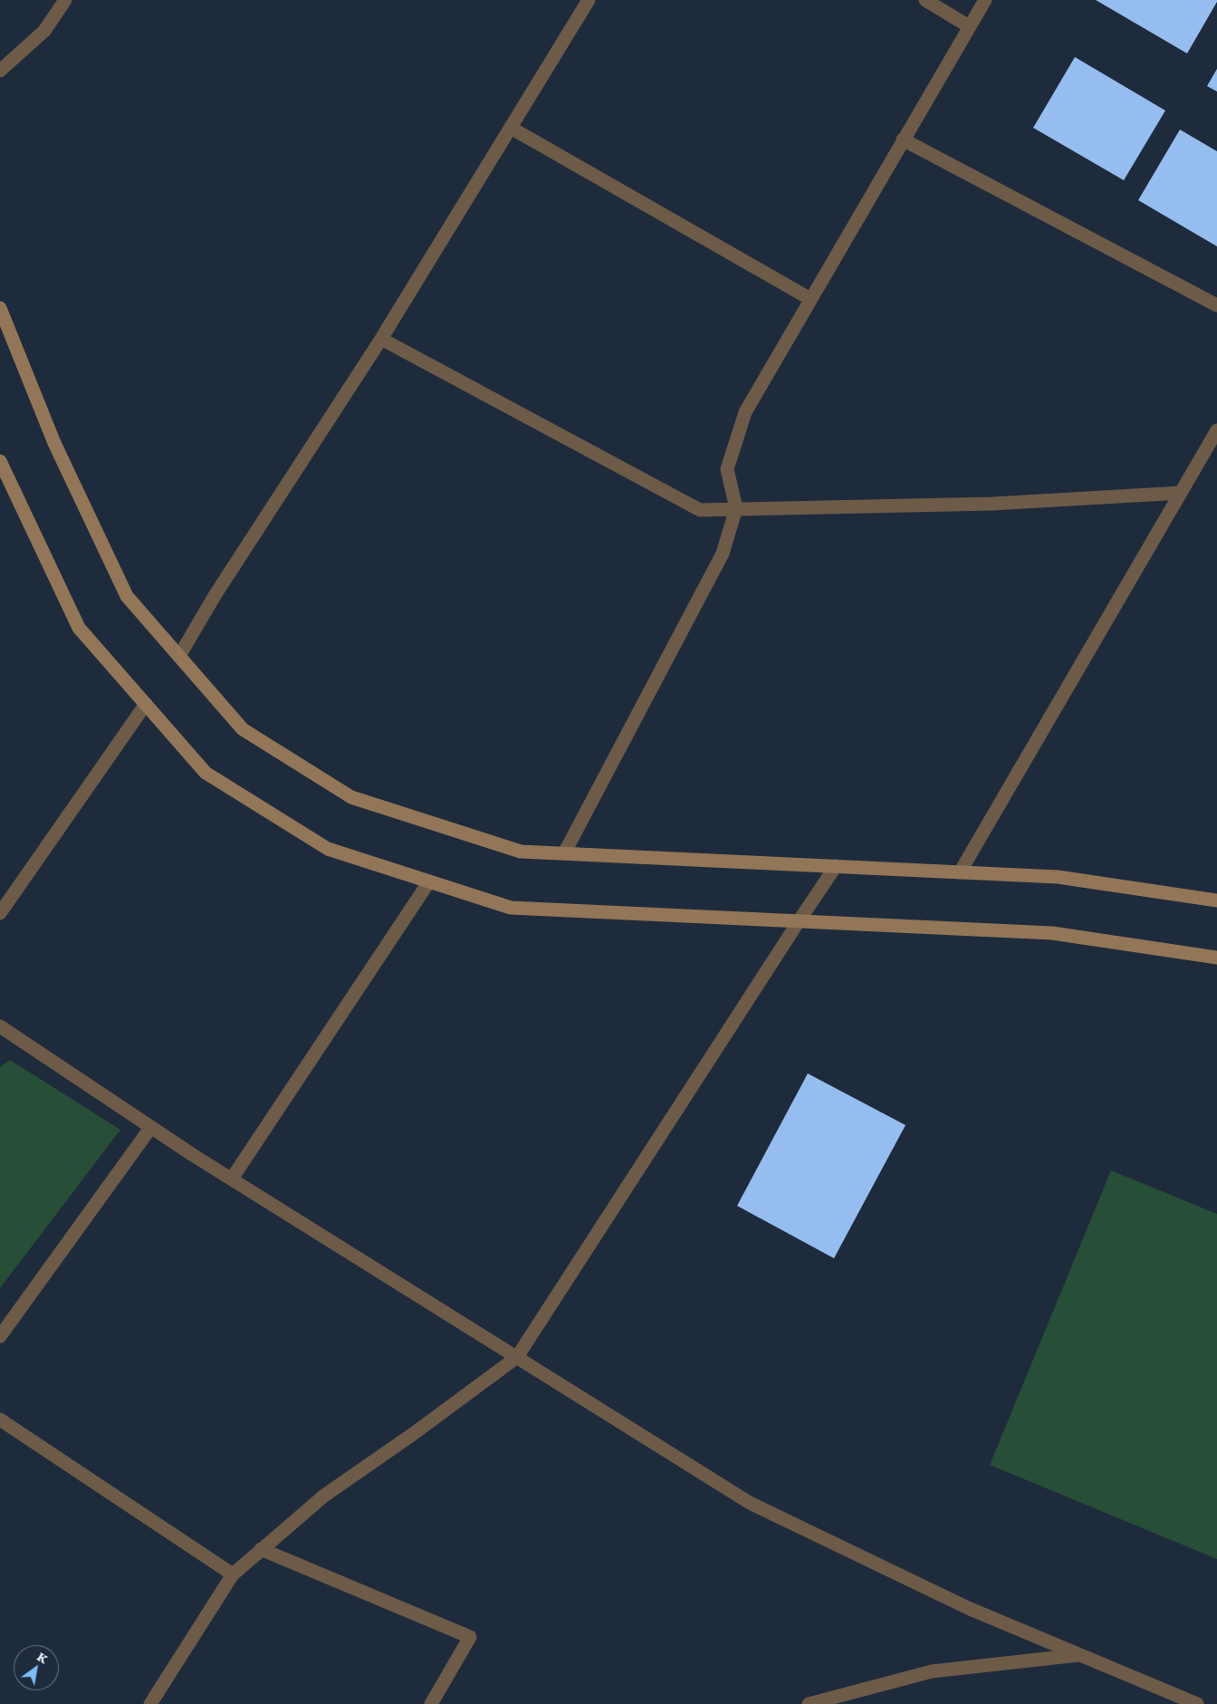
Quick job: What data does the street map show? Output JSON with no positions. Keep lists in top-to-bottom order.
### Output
{
  "north": "top right"
}
